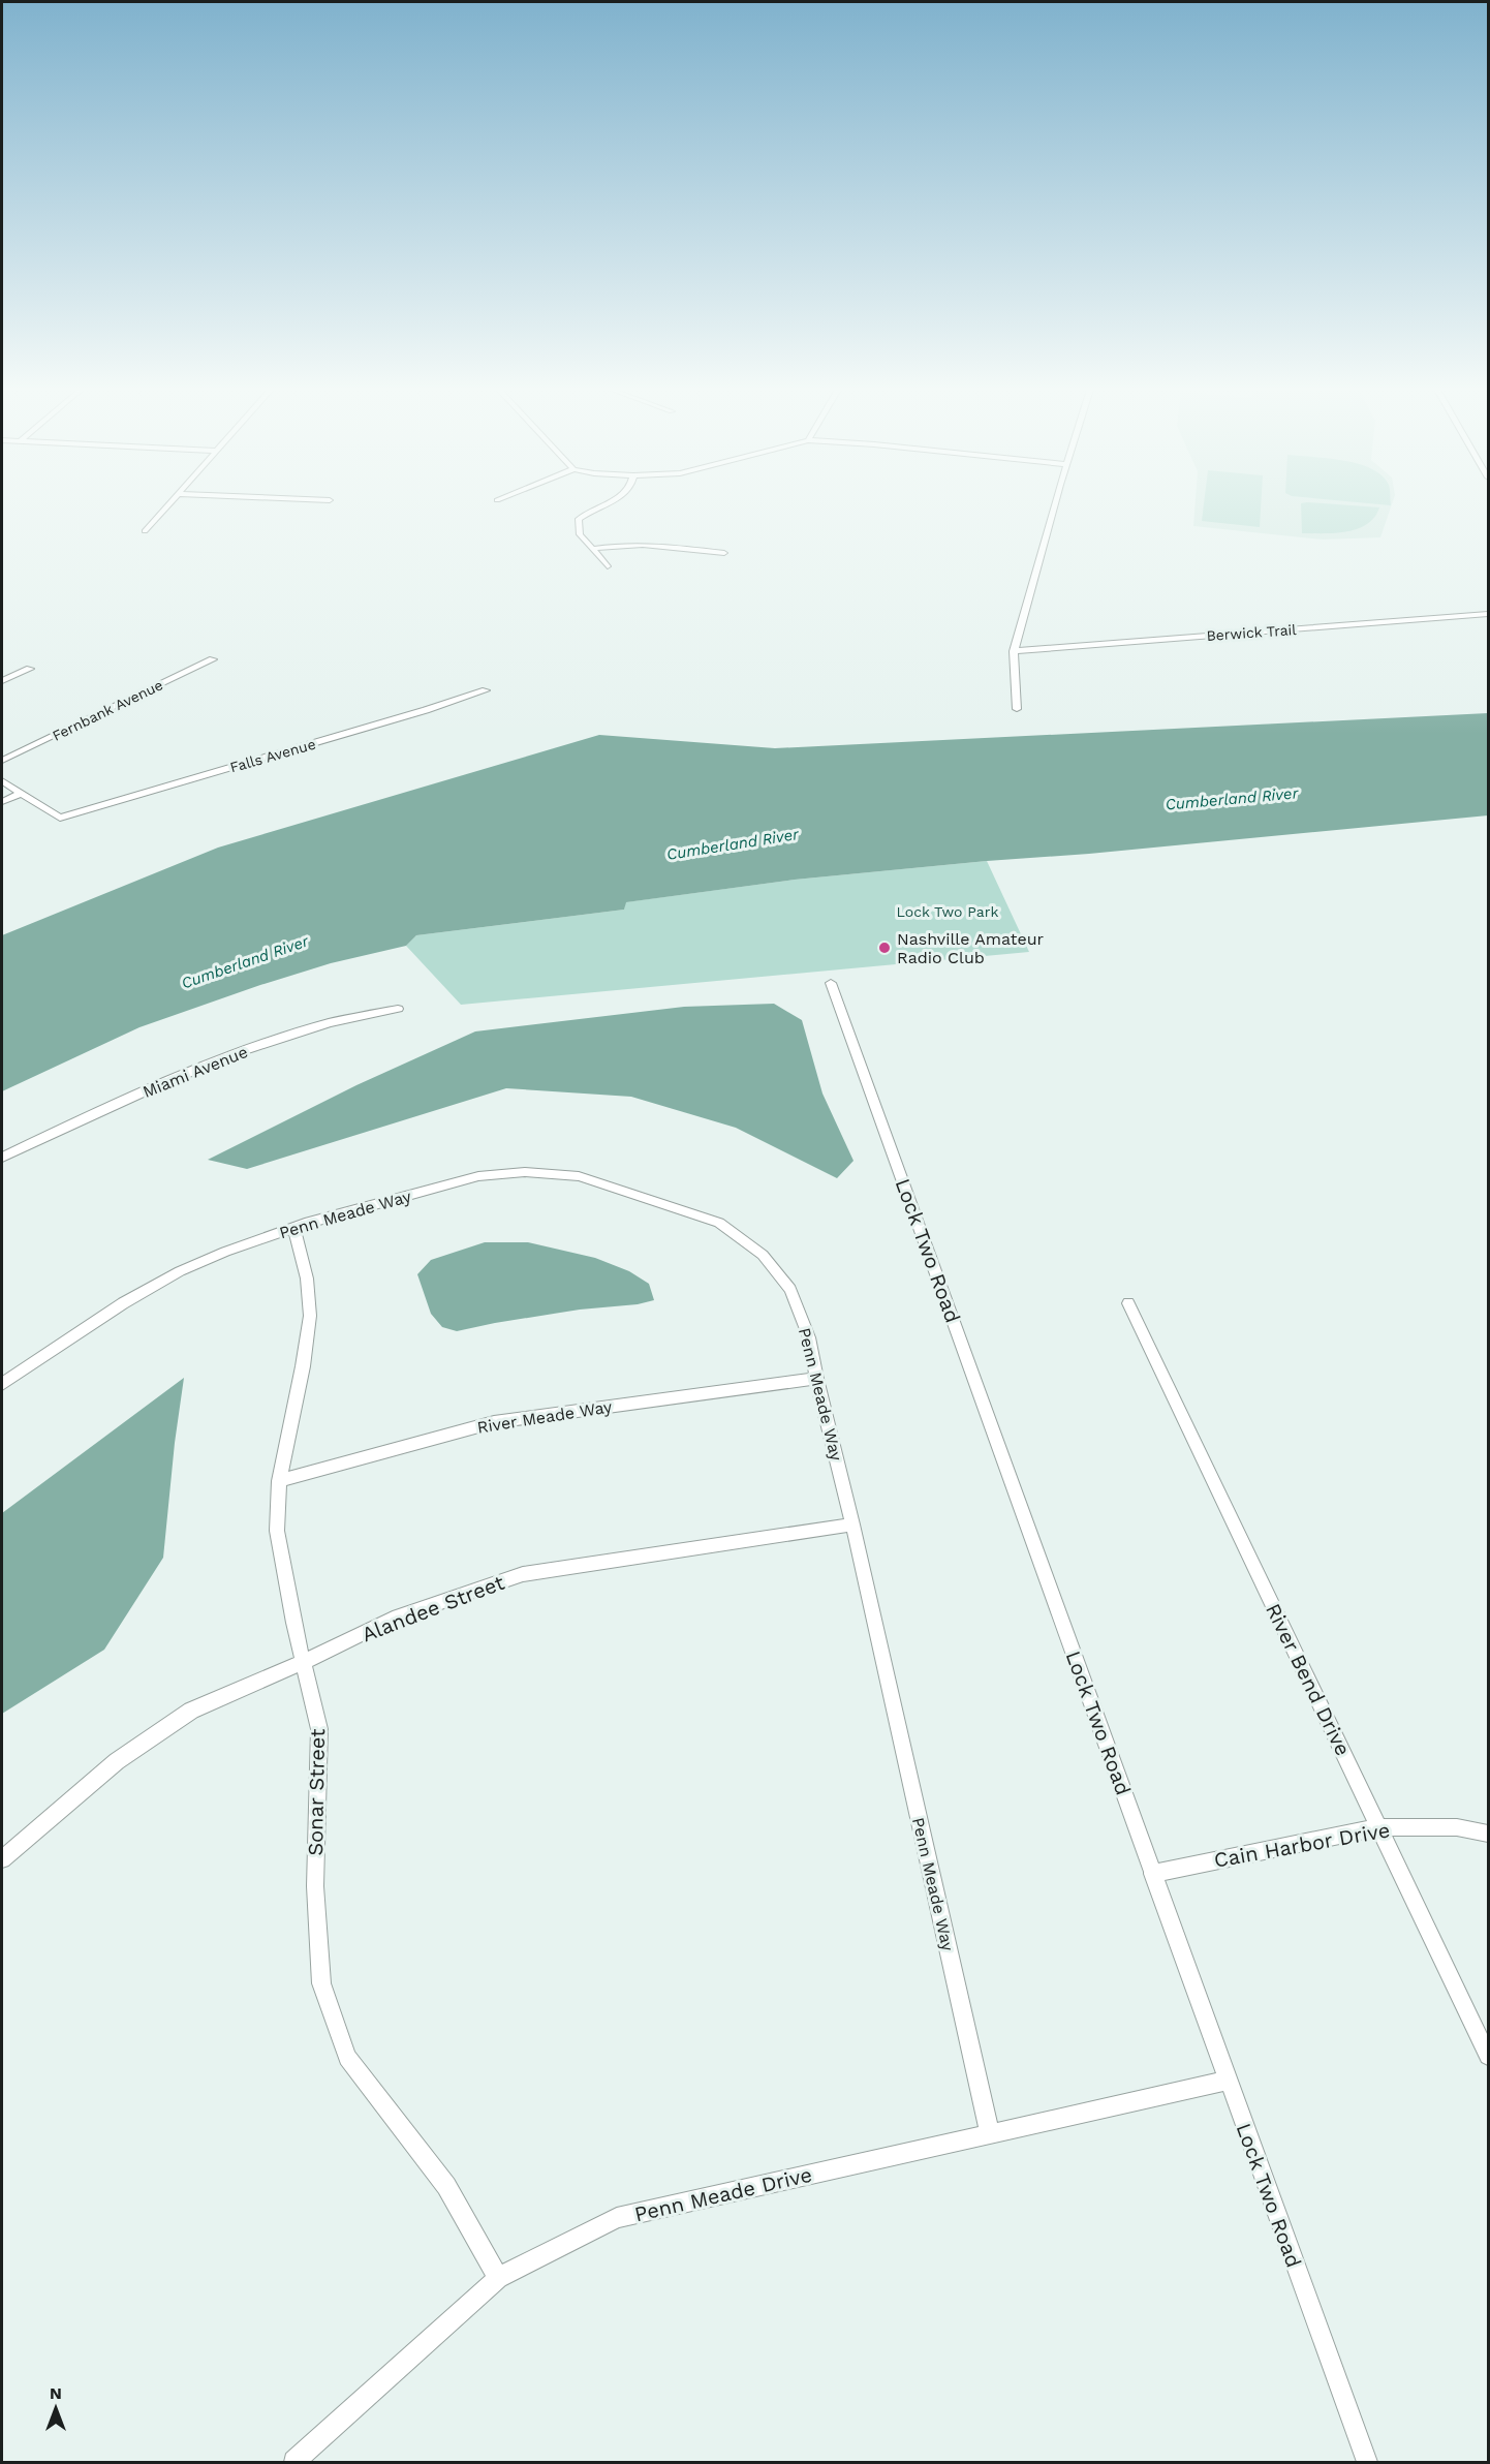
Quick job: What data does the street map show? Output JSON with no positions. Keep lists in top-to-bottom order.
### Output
{
  "streets": {
    "street": [
      "Berwick Trail",
      "Fernbank Avenue",
      "Falls Avenue",
      "Miami Avenue",
      "Penn Meade Way",
      "Lock Two Road",
      "River Meade Way",
      "Alandee Street",
      "River Bend Drive",
      "Sonar Street",
      "Cain Harbor Drive",
      "Penn Meade Drive"
    ]
  },
  "crossings": [
    ["Penn Meade Way", "River Meade Way"],
    ["Penn Meade Way", "Alandee Street"],
    ["Penn Meade Way", "Sonar Street"],
    ["Penn Meade Way", "Penn Meade Drive"],
    ["Lock Two Road", "Cain Harbor Drive"],
    ["Lock Two Road", "Penn Meade Drive"],
    ["River Meade Way", "Sonar Street"],
    ["Alandee Street", "Sonar Street"],
    ["River Bend Drive", "Cain Harbor Drive"],
    ["Sonar Street", "Penn Meade Drive"]
  ],
  "water": ["Cumberland River"],
  "parks": ["Lock Two Park"],
  "places": ["Nashville Amateur Radio Club"],
  "north": "top"
}
